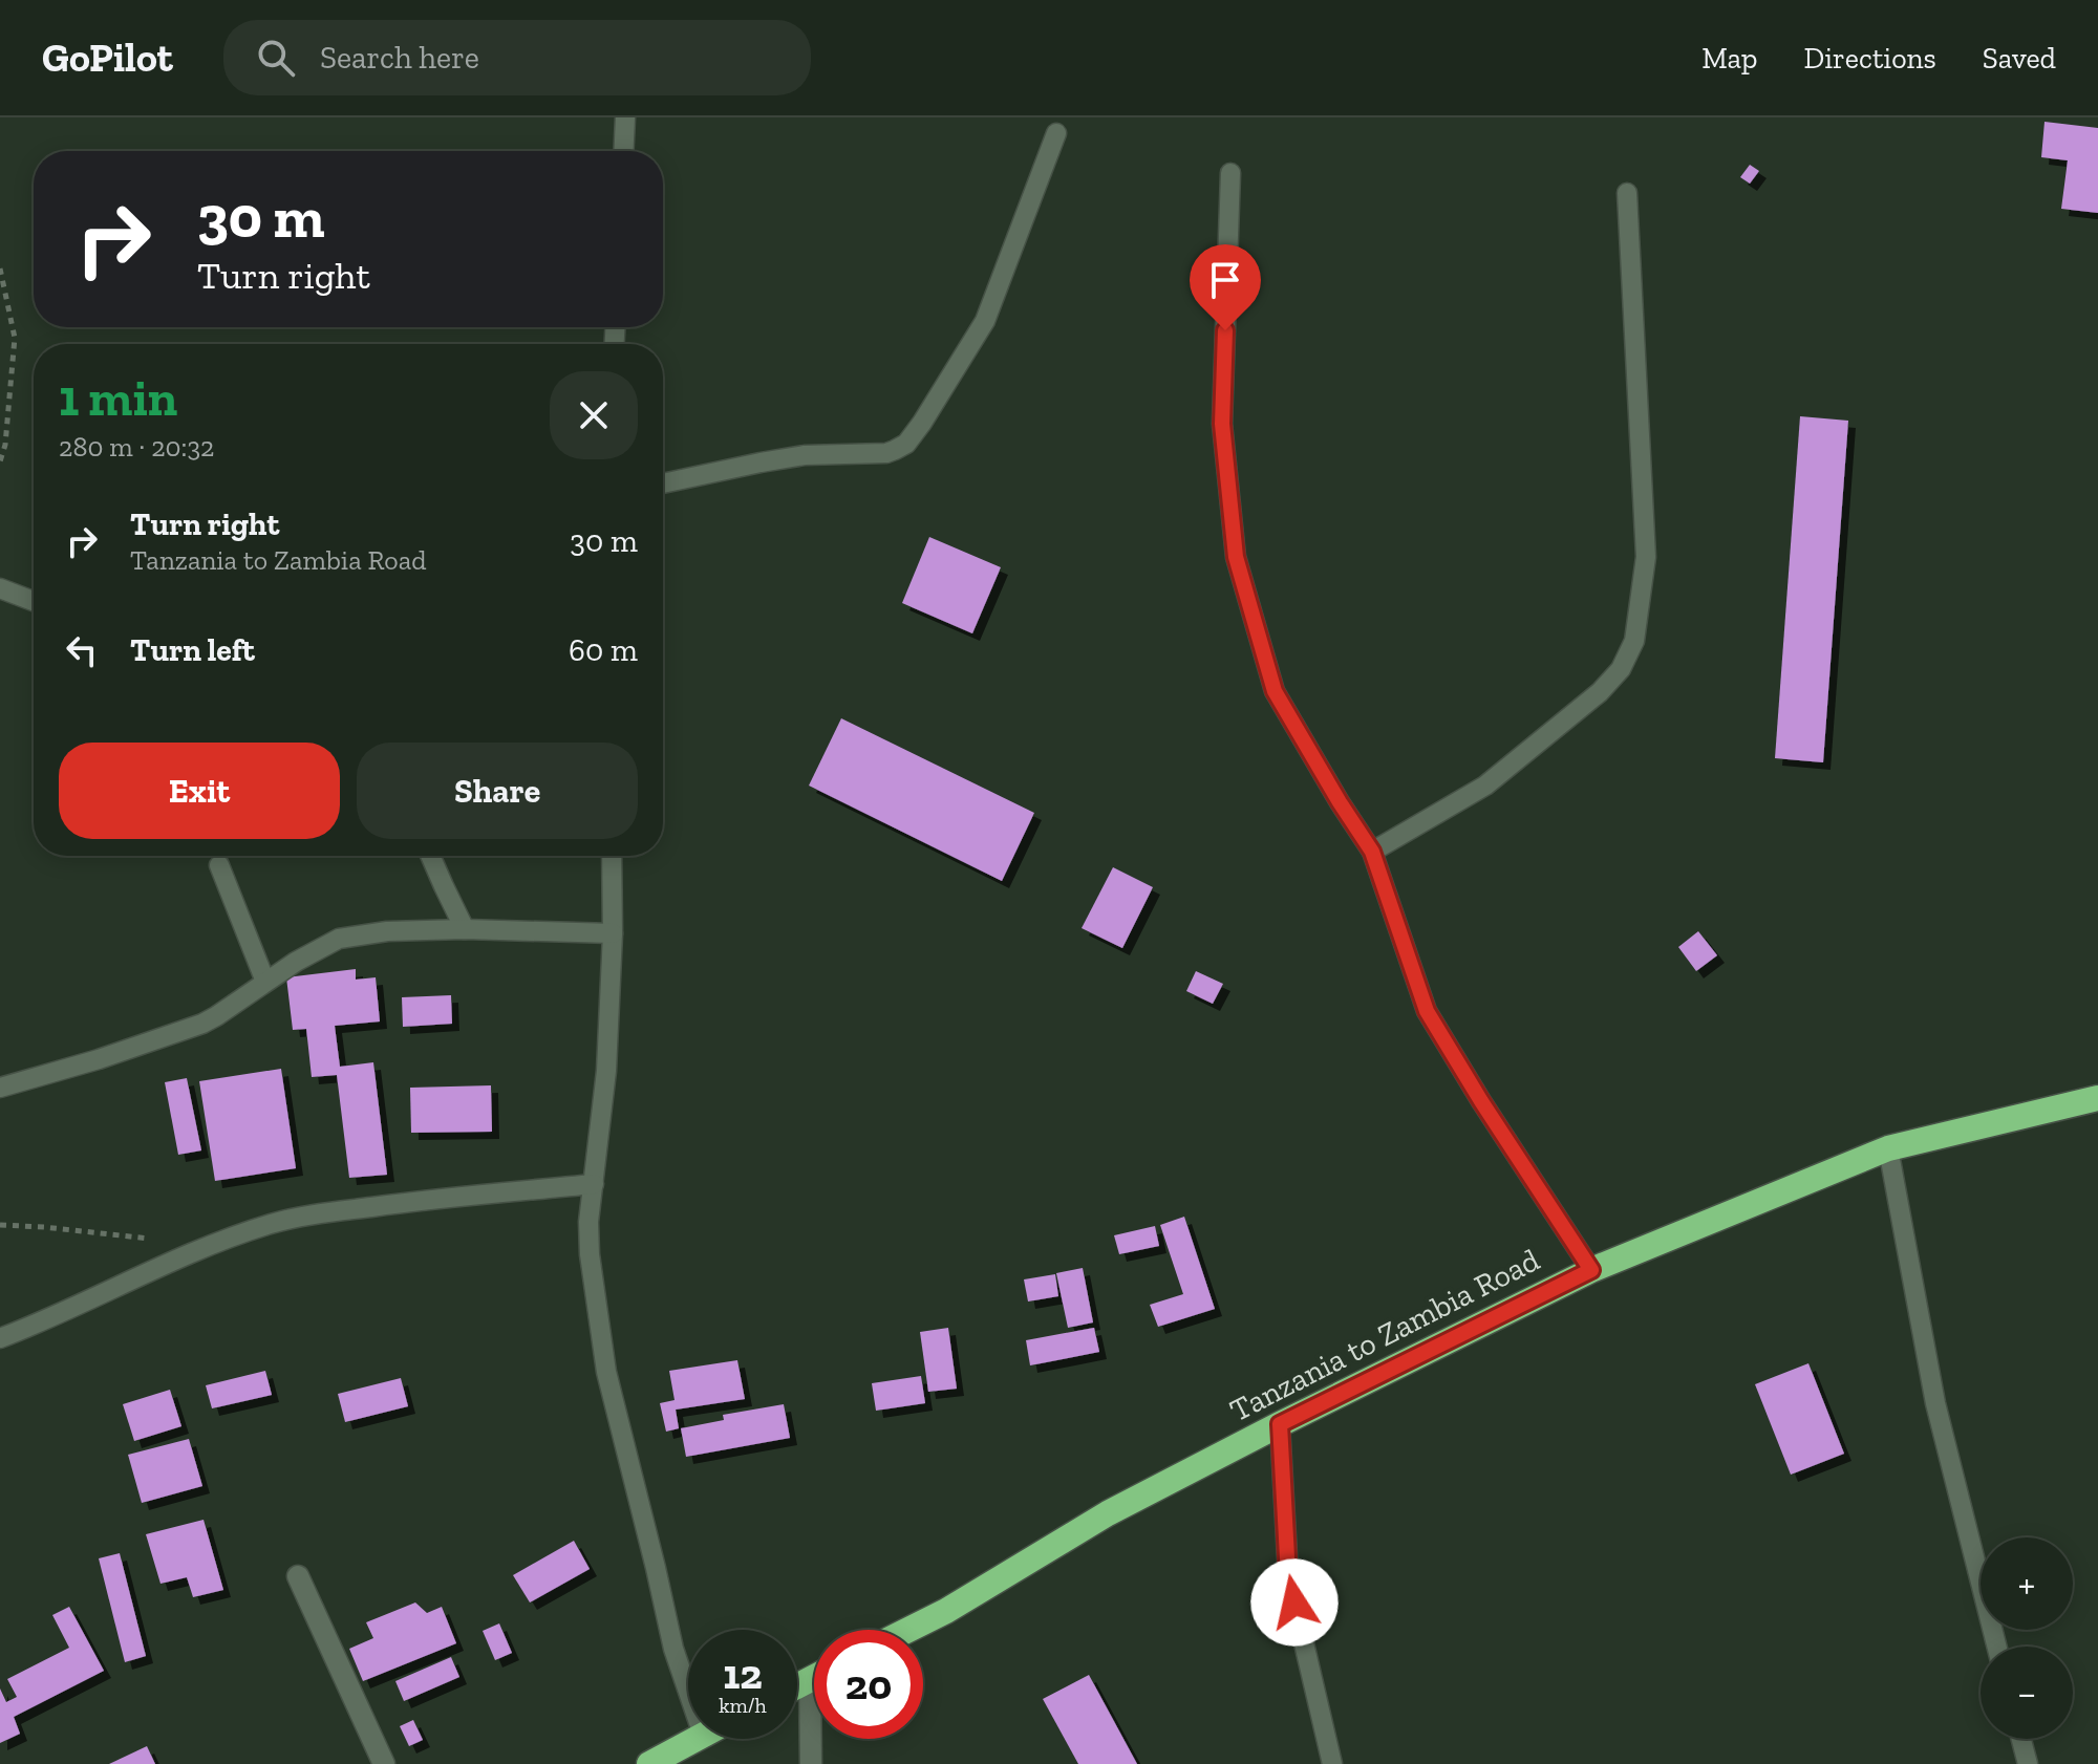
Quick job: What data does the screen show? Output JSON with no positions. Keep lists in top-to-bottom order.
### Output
{
  "streets": {
    "highway": ["Tanzania to Zambia Road"]
  },
  "page": {
    "header": "GoPilot",
    "search": "Search here",
    "nav": ["Map", "Directions", "Saved"],
    "turn": ["30 m", "Turn right"],
    "heading": ["1 min", "280 m · 20:32"],
    "list": [
      {
        "name": "Turn right",
        "note": "Tanzania to Zambia Road",
        "value": "30 m"
      },
      {
        "name": "Turn left",
        "value": "60 m"
      }
    ],
    "buttons": ["Exit", "Share"],
    "map_buttons": ["+", "−"],
    "speed": "12 km/h",
    "limit": "20"
  }
}
